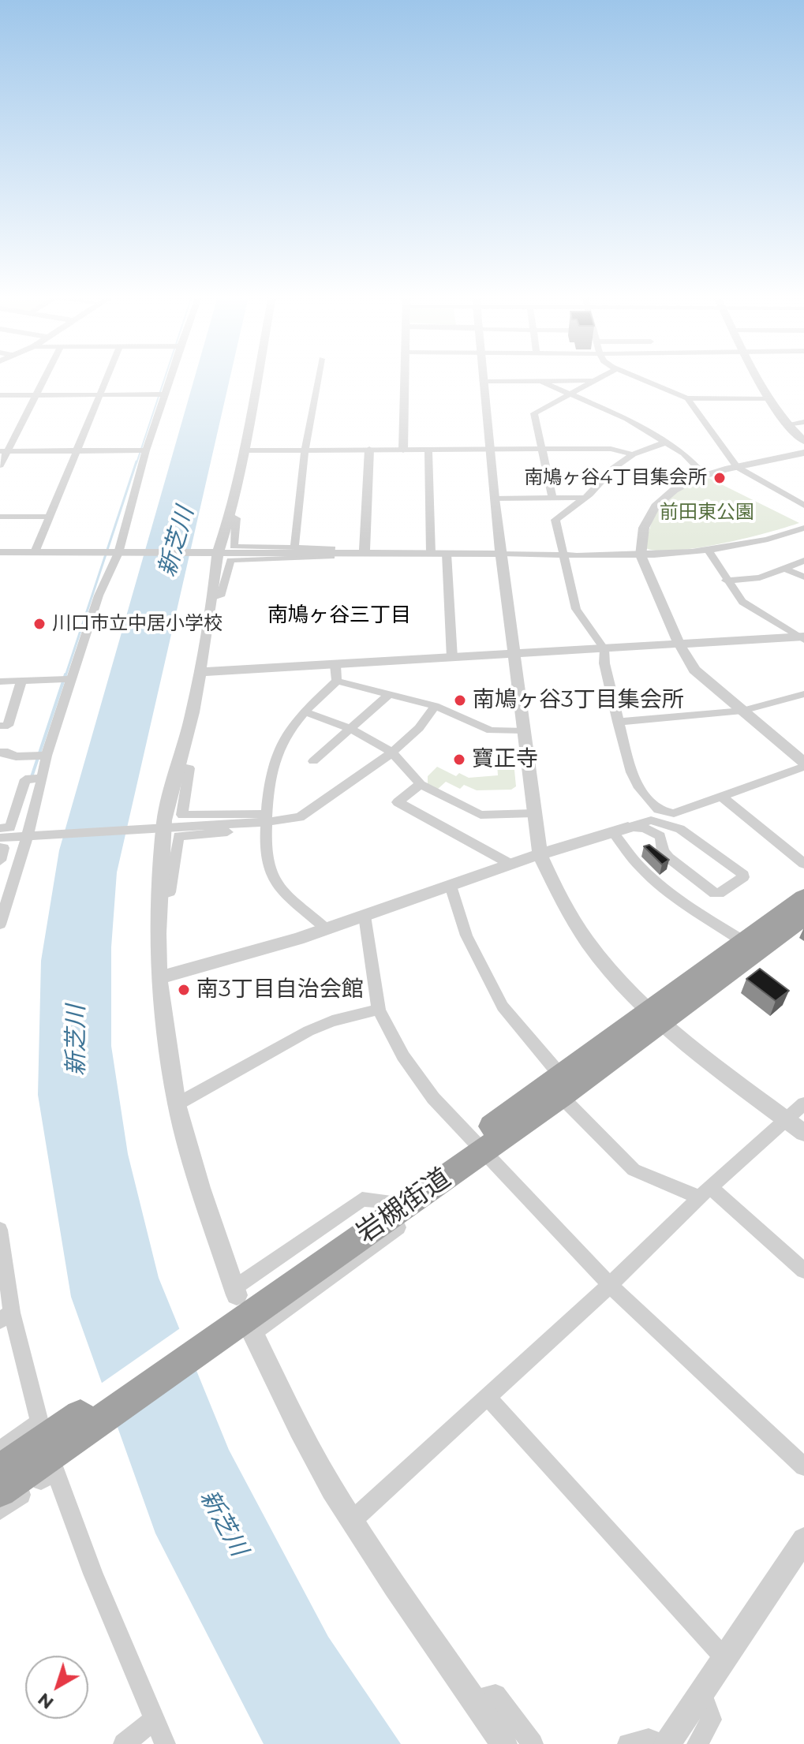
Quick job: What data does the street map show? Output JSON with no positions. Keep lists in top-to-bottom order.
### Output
{
  "streets": {
    "highway": ["岩槻街道"]
  },
  "districts": ["南鳩ヶ谷三丁目"],
  "water": ["新芝川"],
  "parks": ["前田東公園"],
  "places": [
    "南鳩ヶ谷4丁目集会所",
    "川口市立中居小学校",
    "南鳩ヶ谷3丁目集会所",
    "寶正寺",
    "南3丁目自治会館"
  ],
  "north": "bottom left"
}
